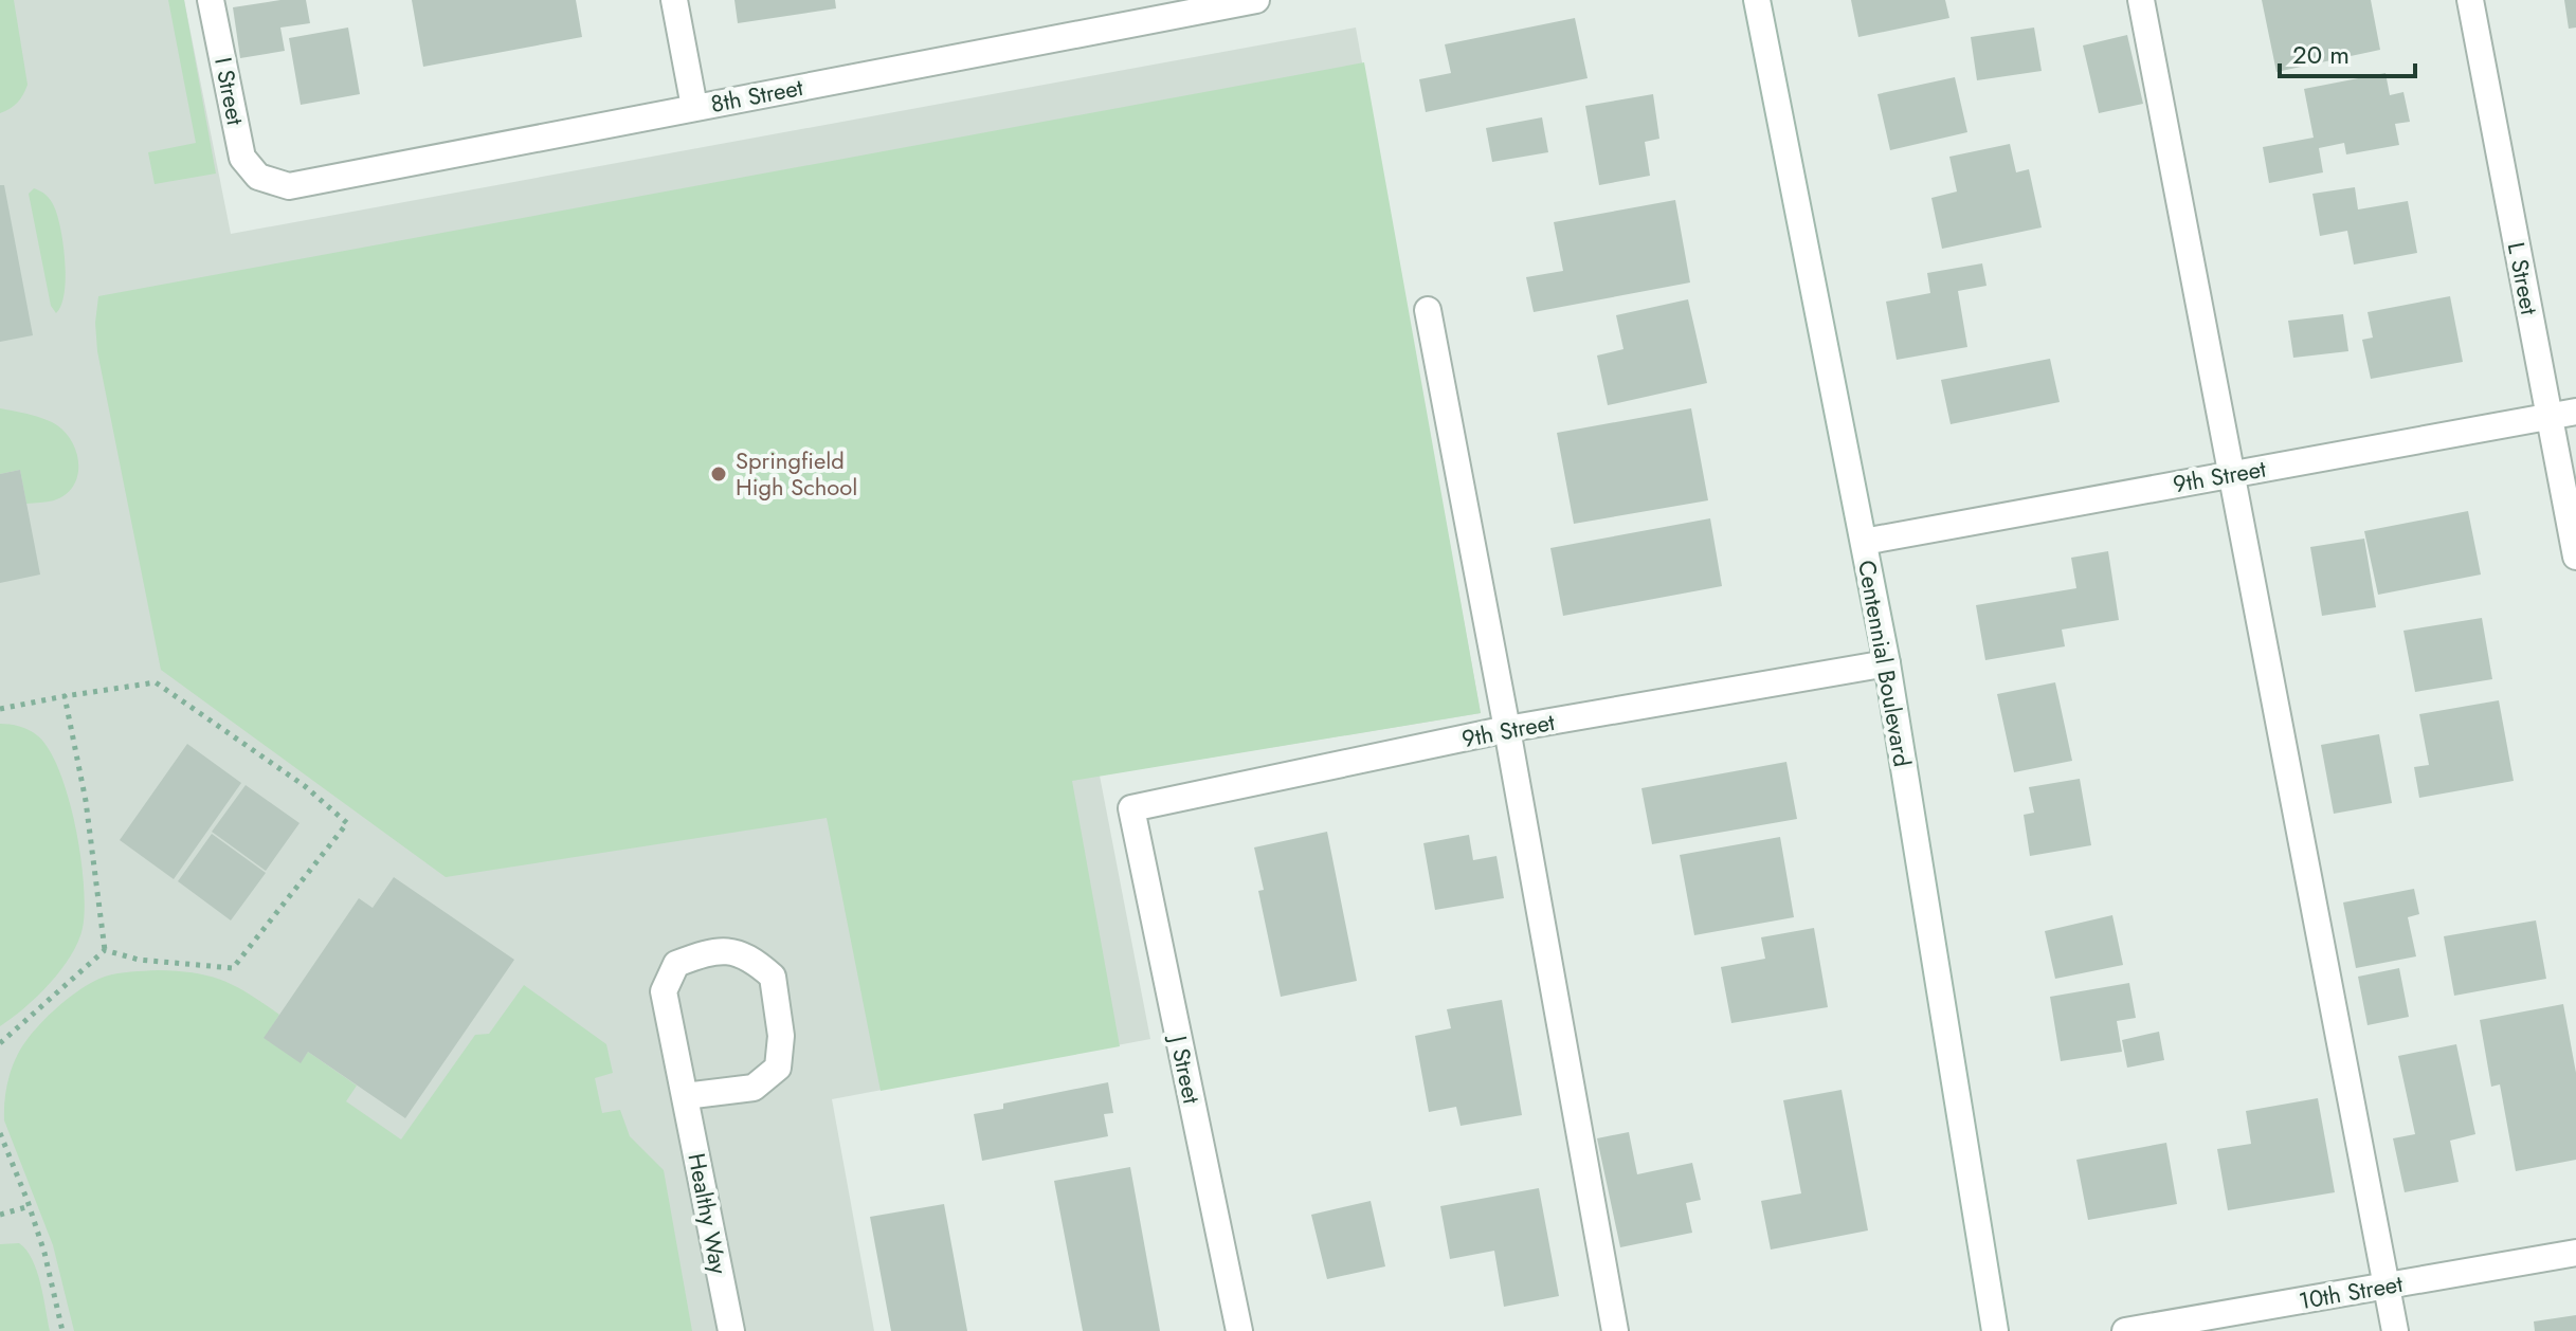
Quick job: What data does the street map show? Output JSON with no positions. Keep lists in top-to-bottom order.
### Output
{
  "streets": {
    "street": [
      "I Street",
      "8th Street",
      "L Street",
      "9th Street",
      "Centennial Boulevard",
      "J Street",
      "Healthy Way",
      "10th Street"
    ]
  },
  "crossings": [
    ["I Street", "8th Street"],
    ["L Street", "9th Street"],
    ["9th Street", "Centennial Boulevard"],
    ["9th Street", "J Street"]
  ],
  "places": ["Springfield High School"],
  "scale_bar": "20 m"
}
